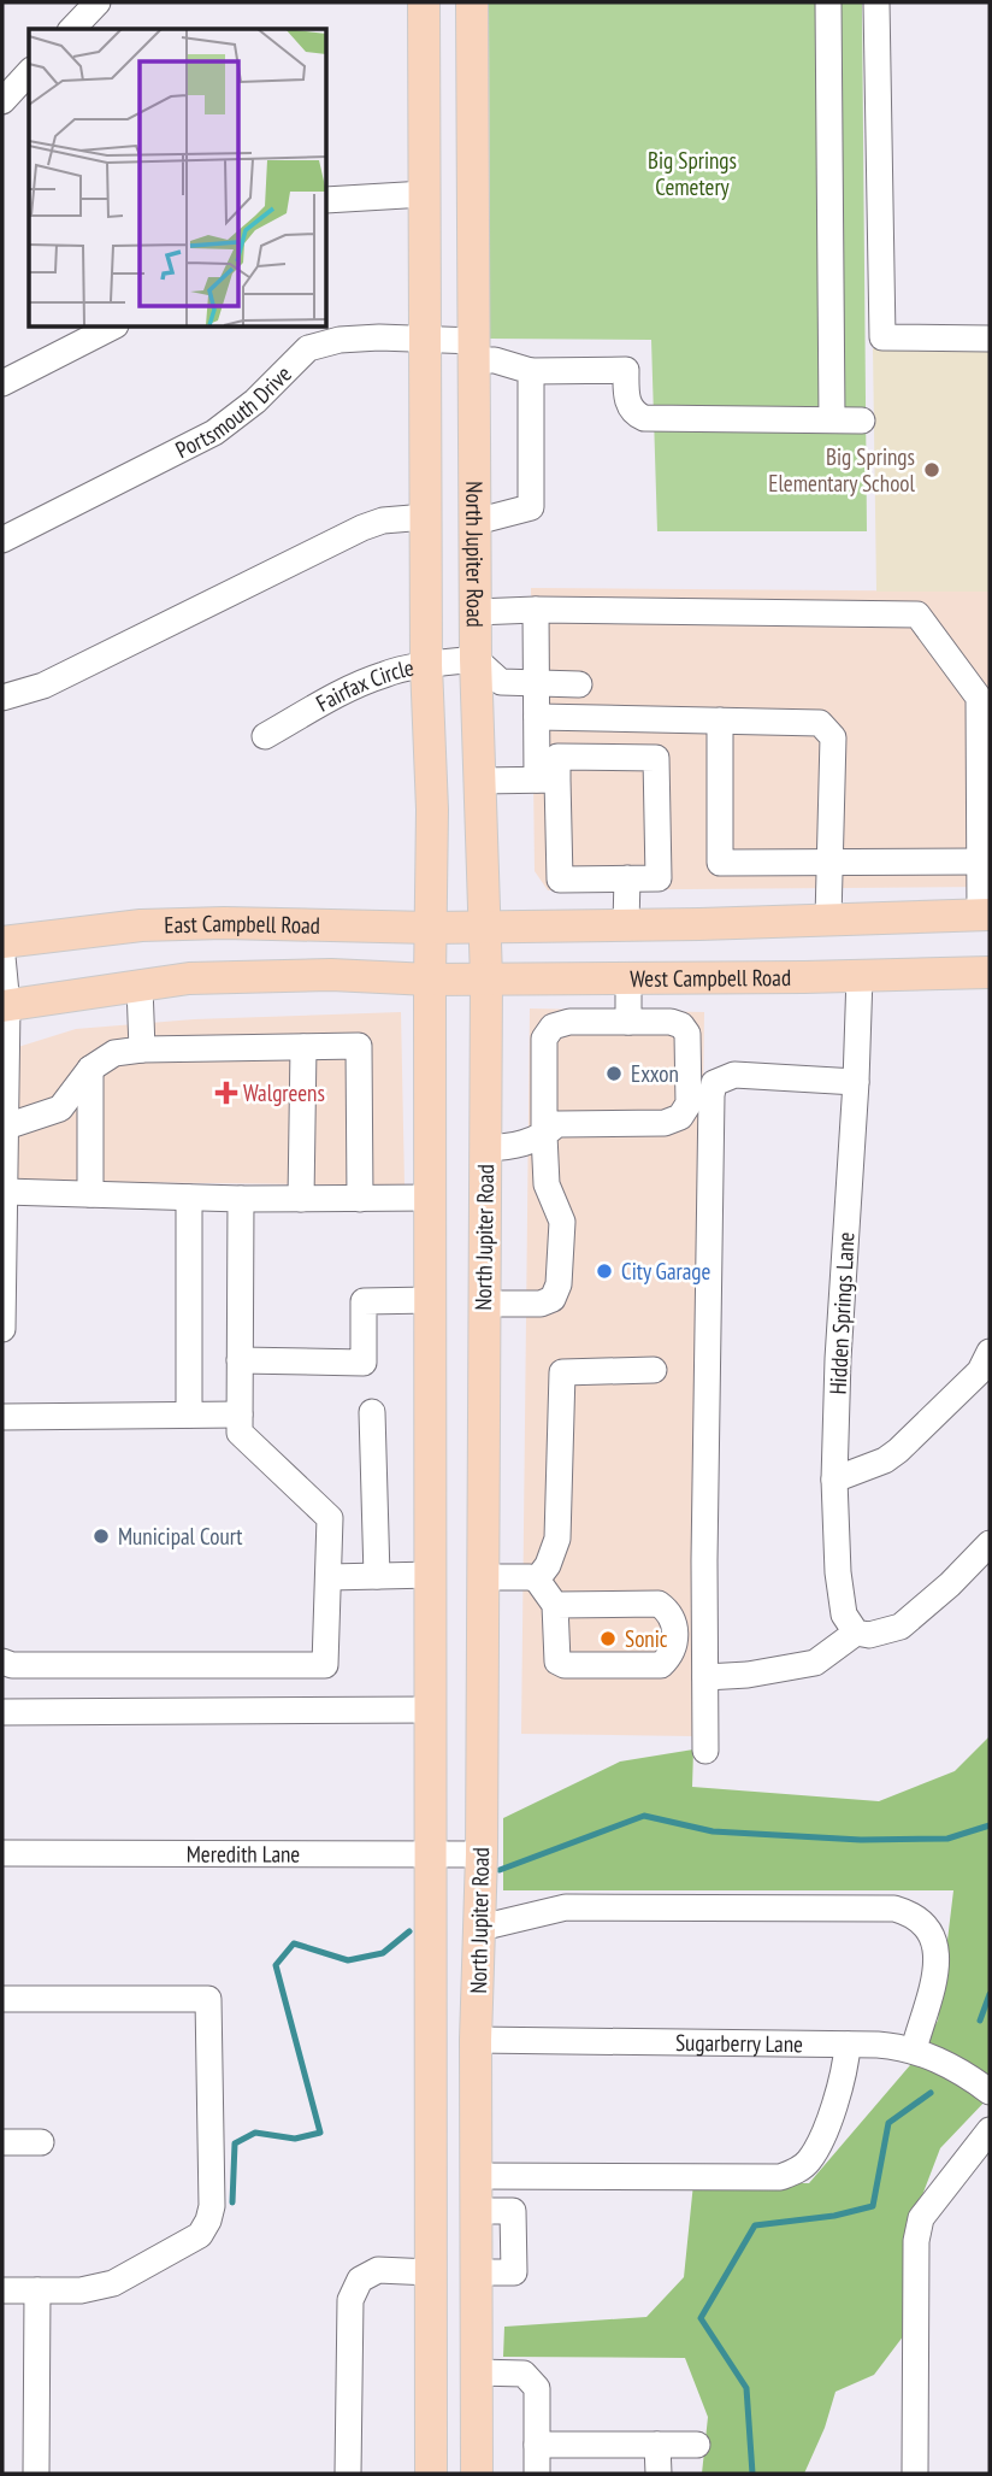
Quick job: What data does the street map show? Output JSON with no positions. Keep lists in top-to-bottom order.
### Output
{
  "streets": {
    "main road": ["North Jupiter Road", "East Campbell Road", "West Campbell Road"],
    "street": [
      "Portsmouth Drive",
      "Fairfax Circle",
      "Hidden Springs Lane",
      "Meredith Lane",
      "Sugarberry Lane"
    ]
  },
  "crossings": [
    ["Portsmouth Drive", "North Jupiter Road"],
    ["North Jupiter Road", "Fairfax Circle"],
    ["North Jupiter Road", "East Campbell Road"],
    ["North Jupiter Road", "West Campbell Road"],
    ["North Jupiter Road", "Meredith Lane"],
    ["North Jupiter Road", "Sugarberry Lane"],
    ["West Campbell Road", "Hidden Springs Lane"]
  ],
  "parks": ["Big Springs Cemetery"],
  "places": {
    "other": [
      "Big Springs Elementary School",
      "Exxon",
      "City Garage",
      "Municipal Court",
      "Sonic"
    ],
    "health": ["Walgreens"]
  }
}
